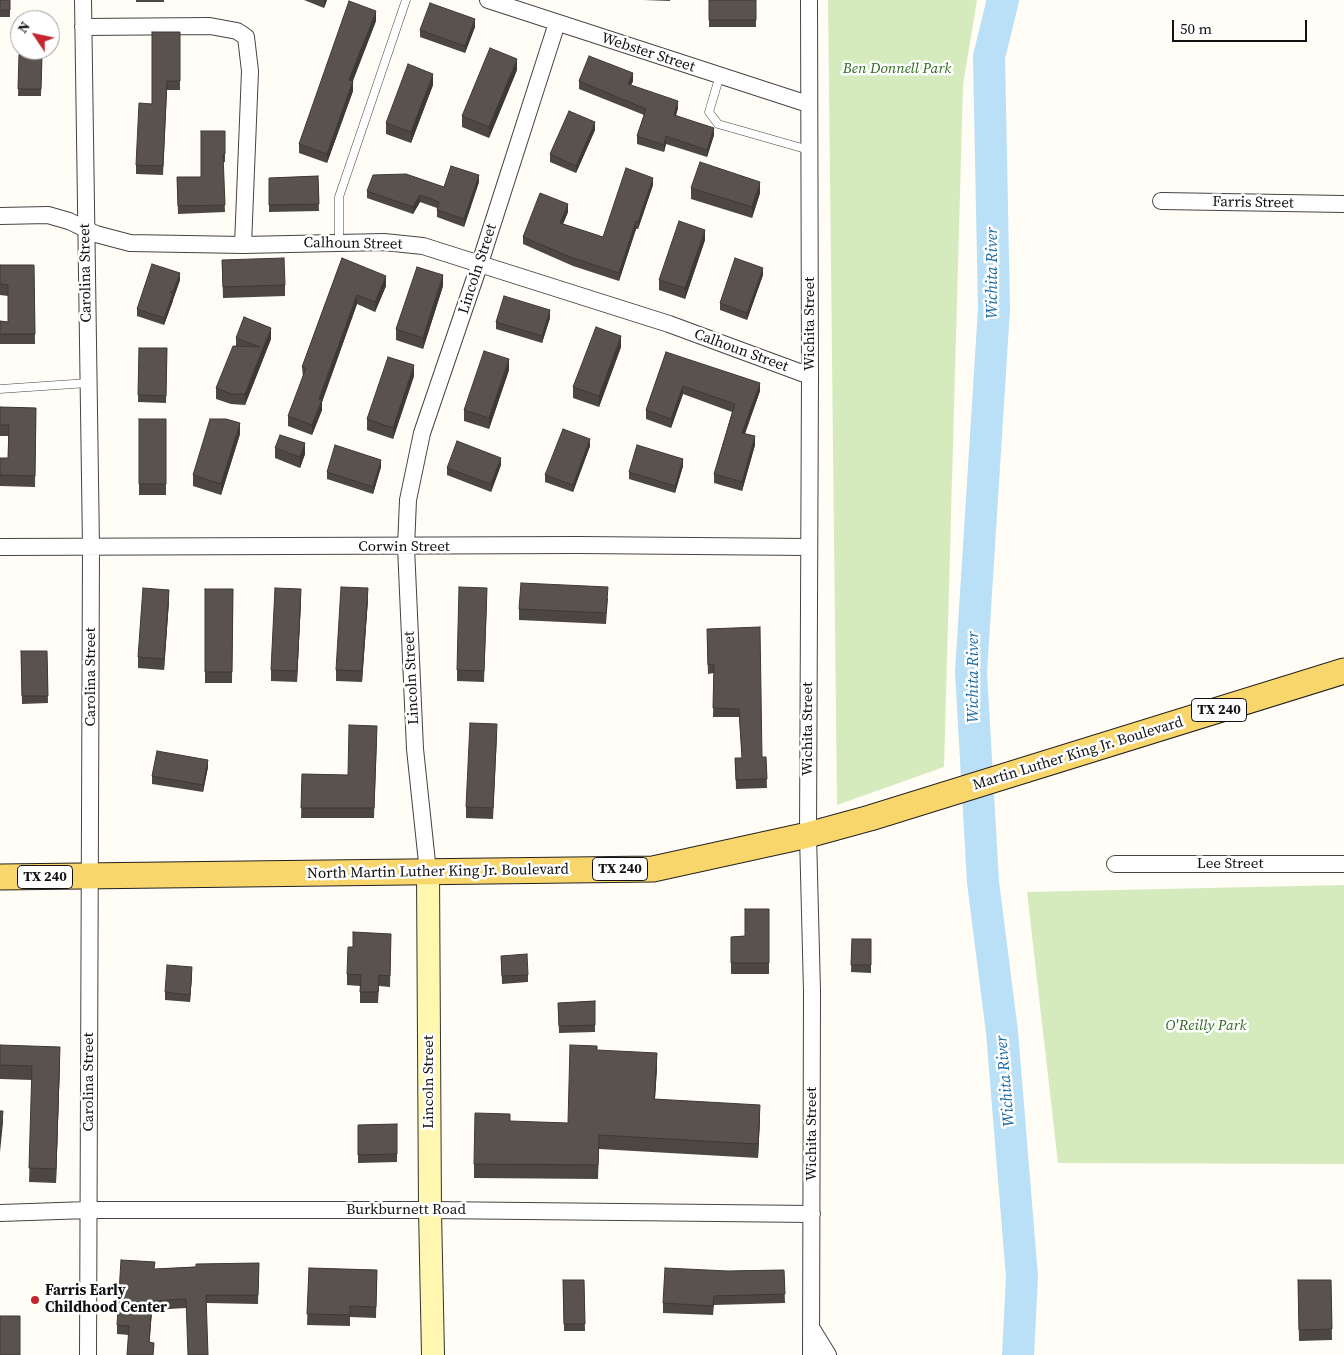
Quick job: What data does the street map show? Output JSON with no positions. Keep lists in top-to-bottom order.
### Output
{
  "streets": {
    "main road": [
      "Lincoln Street",
      "TX 240",
      "Martin Luther King Jr. Boulevard",
      "North Martin Luther King Jr. Boulevard"
    ],
    "street": [
      "Webster Street",
      "Farris Street",
      "Calhoun Street",
      "Carolina Street",
      "Wichita Street",
      "Corwin Street",
      "Lee Street",
      "Burkburnett Road"
    ]
  },
  "crossings": [
    ["Webster Street", "Lincoln Street"],
    ["Webster Street", "Wichita Street"],
    ["Calhoun Street", "Lincoln Street"],
    ["Calhoun Street", "Carolina Street"],
    ["Calhoun Street", "Wichita Street"],
    ["Lincoln Street", "Corwin Street"],
    ["Lincoln Street", "North Martin Luther King Jr. Boulevard"],
    ["Lincoln Street", "Burkburnett Road"],
    ["Carolina Street", "Corwin Street"],
    ["Carolina Street", "North Martin Luther King Jr. Boulevard"],
    ["Carolina Street", "Burkburnett Road"],
    ["Wichita Street", "Corwin Street"],
    ["Wichita Street", "North Martin Luther King Jr. Boulevard"],
    ["Wichita Street", "Burkburnett Road"],
    ["Martin Luther King Jr. Boulevard", "North Martin Luther King Jr. Boulevard"]
  ],
  "water": ["Wichita River"],
  "parks": ["Ben Donnell Park", "O'Reilly Park"],
  "places": ["Farris Early Childhood Center"],
  "scale_bar": "50 m",
  "north": "top left"
}
